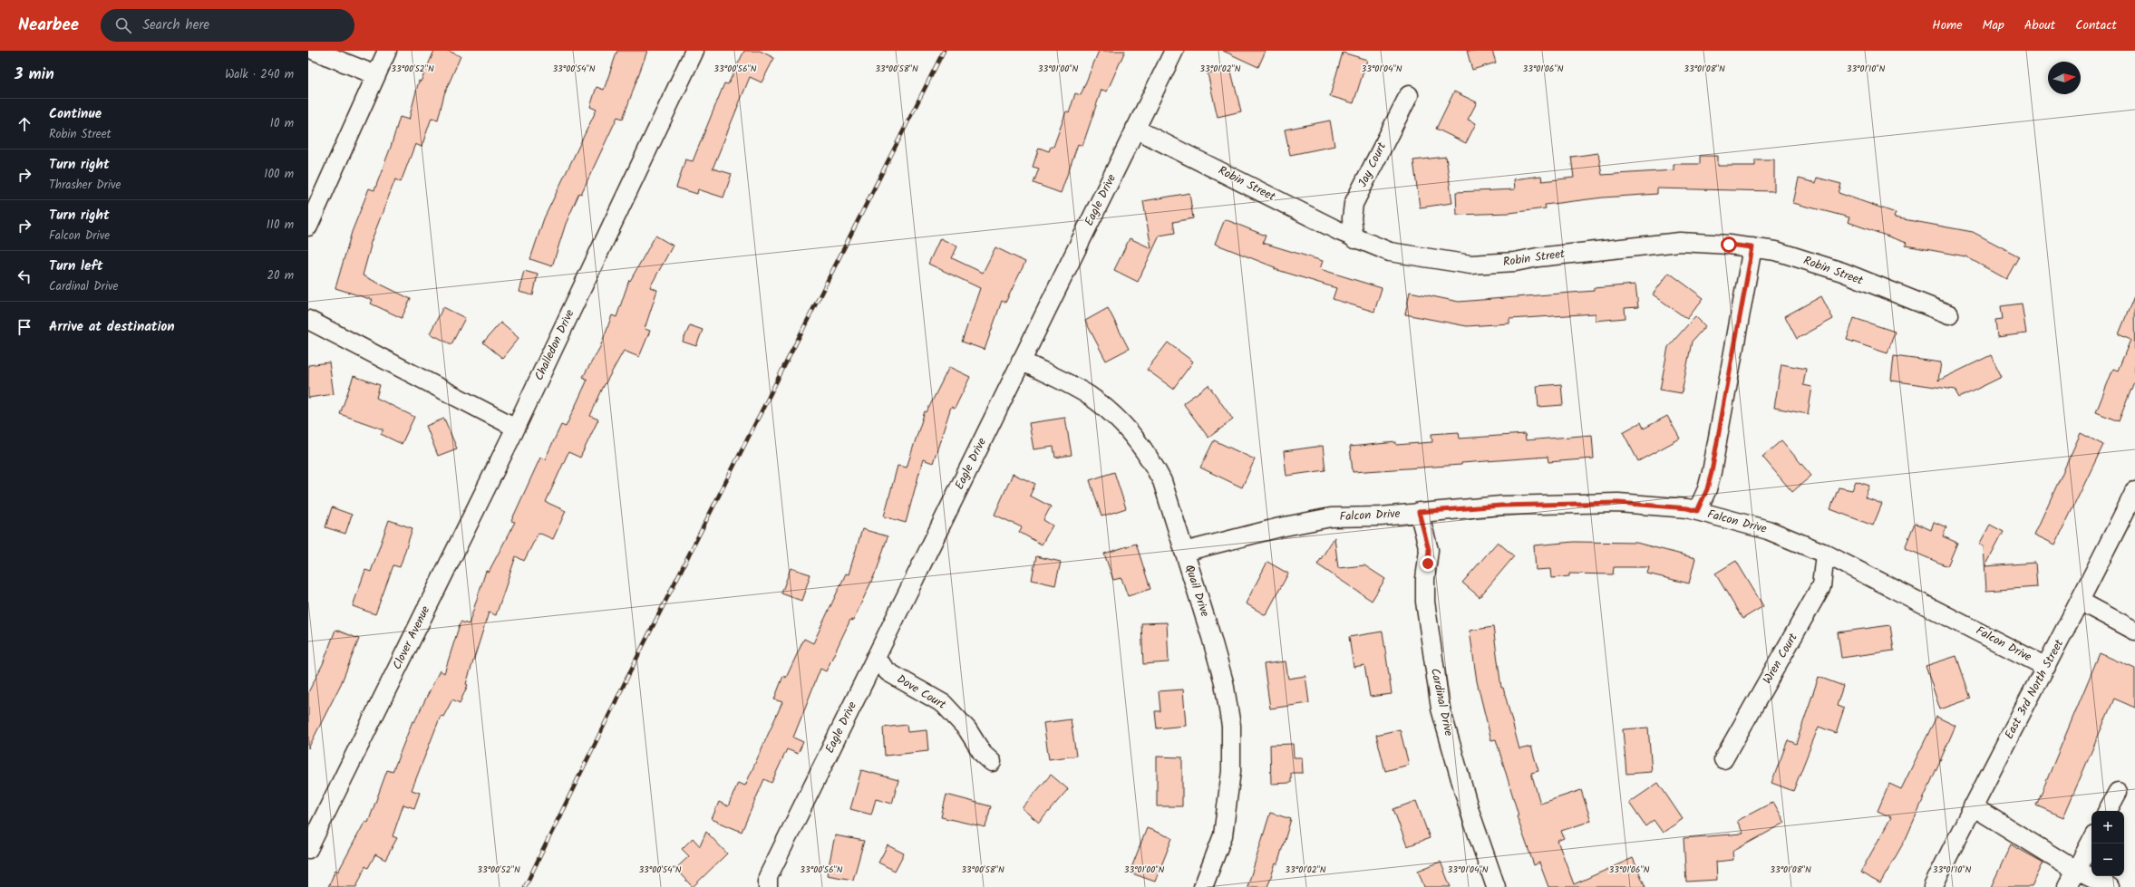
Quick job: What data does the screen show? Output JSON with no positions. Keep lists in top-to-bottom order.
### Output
{
  "streets": {
    "street": [
      "Jay Court",
      "Robin Street",
      "Eagle Drive",
      "Challedon Drive",
      "Falcon Drive",
      "Quail Drive",
      "Clover Avenue",
      "Wren Court",
      "East 3rd North Street",
      "Dove Court",
      "Cardinal Drive"
    ]
  },
  "crossings": [
    ["Jay Court", "Robin Street"],
    ["Robin Street", "Eagle Drive"],
    ["Eagle Drive", "Quail Drive"],
    ["Eagle Drive", "Dove Court"],
    ["Challedon Drive", "Clover Avenue"],
    ["Falcon Drive", "Quail Drive"],
    ["Falcon Drive", "Wren Court"],
    ["Falcon Drive", "East 3rd North Street"],
    ["Falcon Drive", "Cardinal Drive"]
  ],
  "north": "right",
  "page": {
    "header": "Nearbee",
    "search": "Search here",
    "nav": [
      "Home",
      "Map",
      "About",
      "Contact"
    ],
    "heading": ["3 min", "Walk · 240 m"],
    "list": [
      ["Continue", "Robin Street", "10 m"],
      ["Turn right", "Thrasher Drive", "100 m"],
      ["Turn right", "Falcon Drive", "110 m"],
      ["Turn left", "Cardinal Drive", "20 m"],
      "Arrive at destination"
    ],
    "map_buttons": ["+", "−"]
  },
  "coordinates": [
    "33°00'52\"N",
    "33°00'54\"N",
    "33°00'56\"N",
    "33°00'58\"N",
    "33°01'00\"N",
    "33°01'02\"N",
    "33°01'04\"N",
    "33°01'06\"N",
    "33°01'08\"N",
    "33°01'10\"N"
  ]
}
